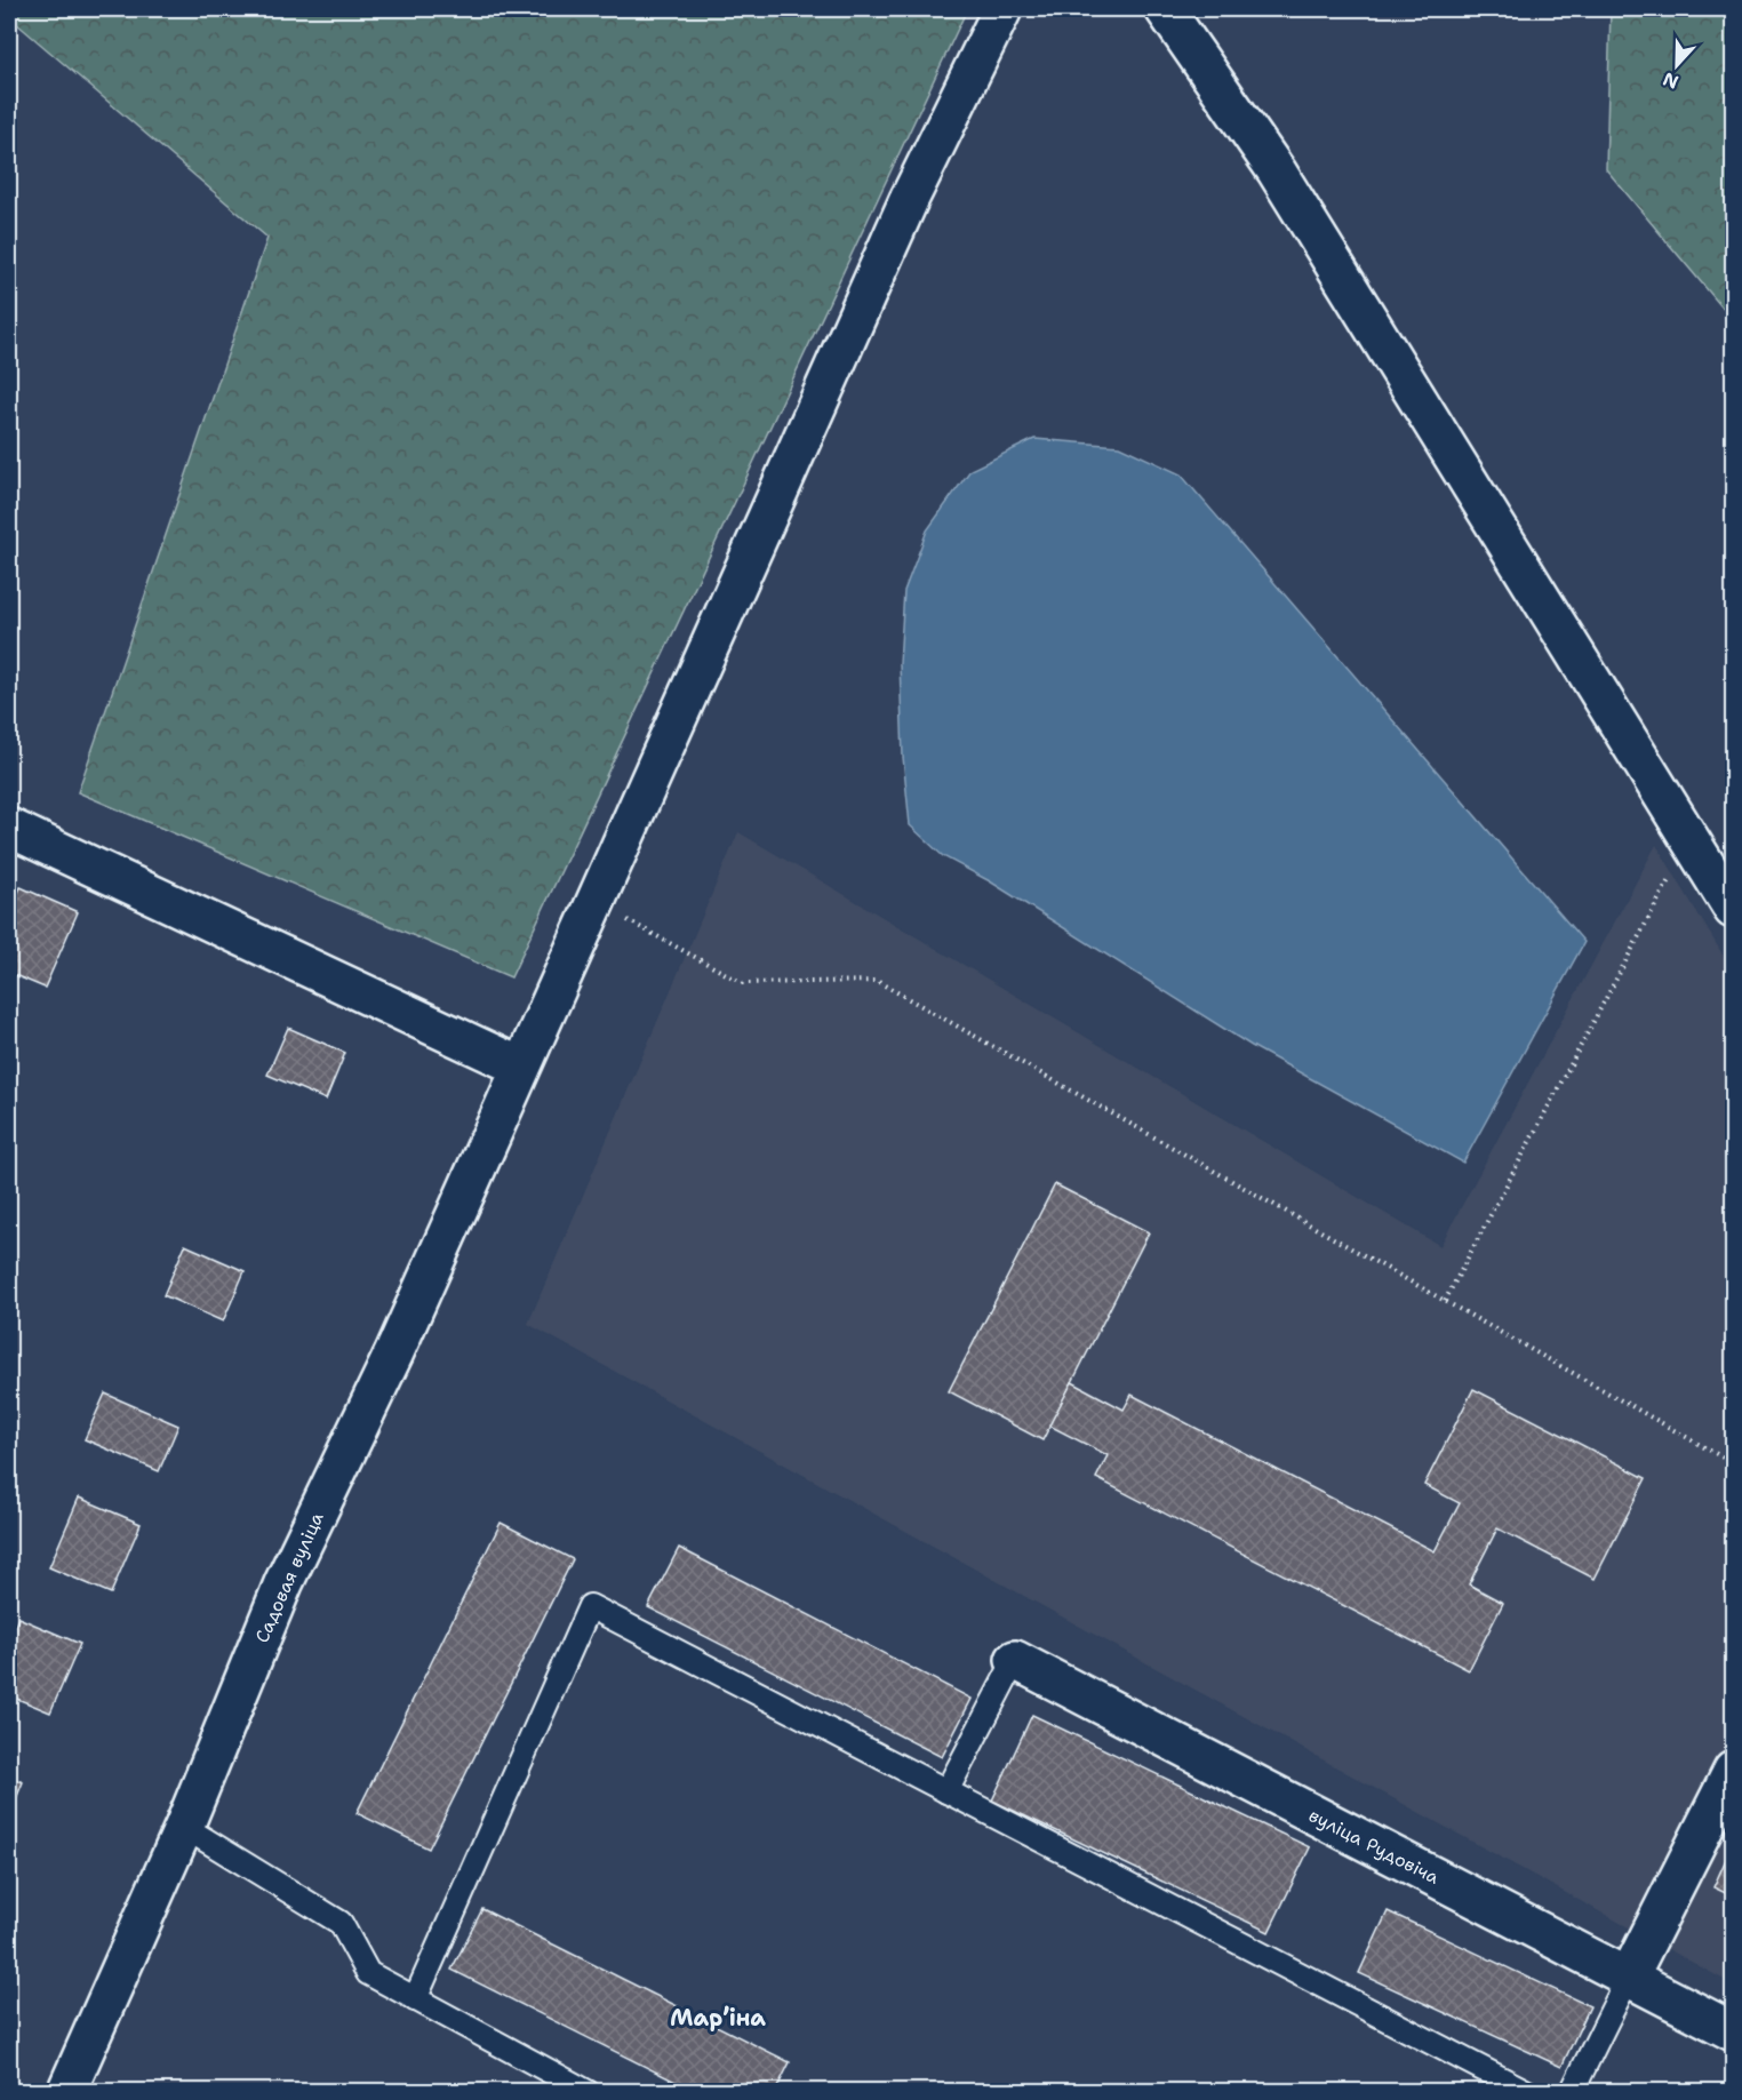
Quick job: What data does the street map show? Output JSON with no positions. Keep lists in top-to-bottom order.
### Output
{
  "streets": {
    "street": ["Садовая вуліца", "вуліца Рудовіча"]
  },
  "districts": ["Марʼіна"],
  "north": "bottom"
}
